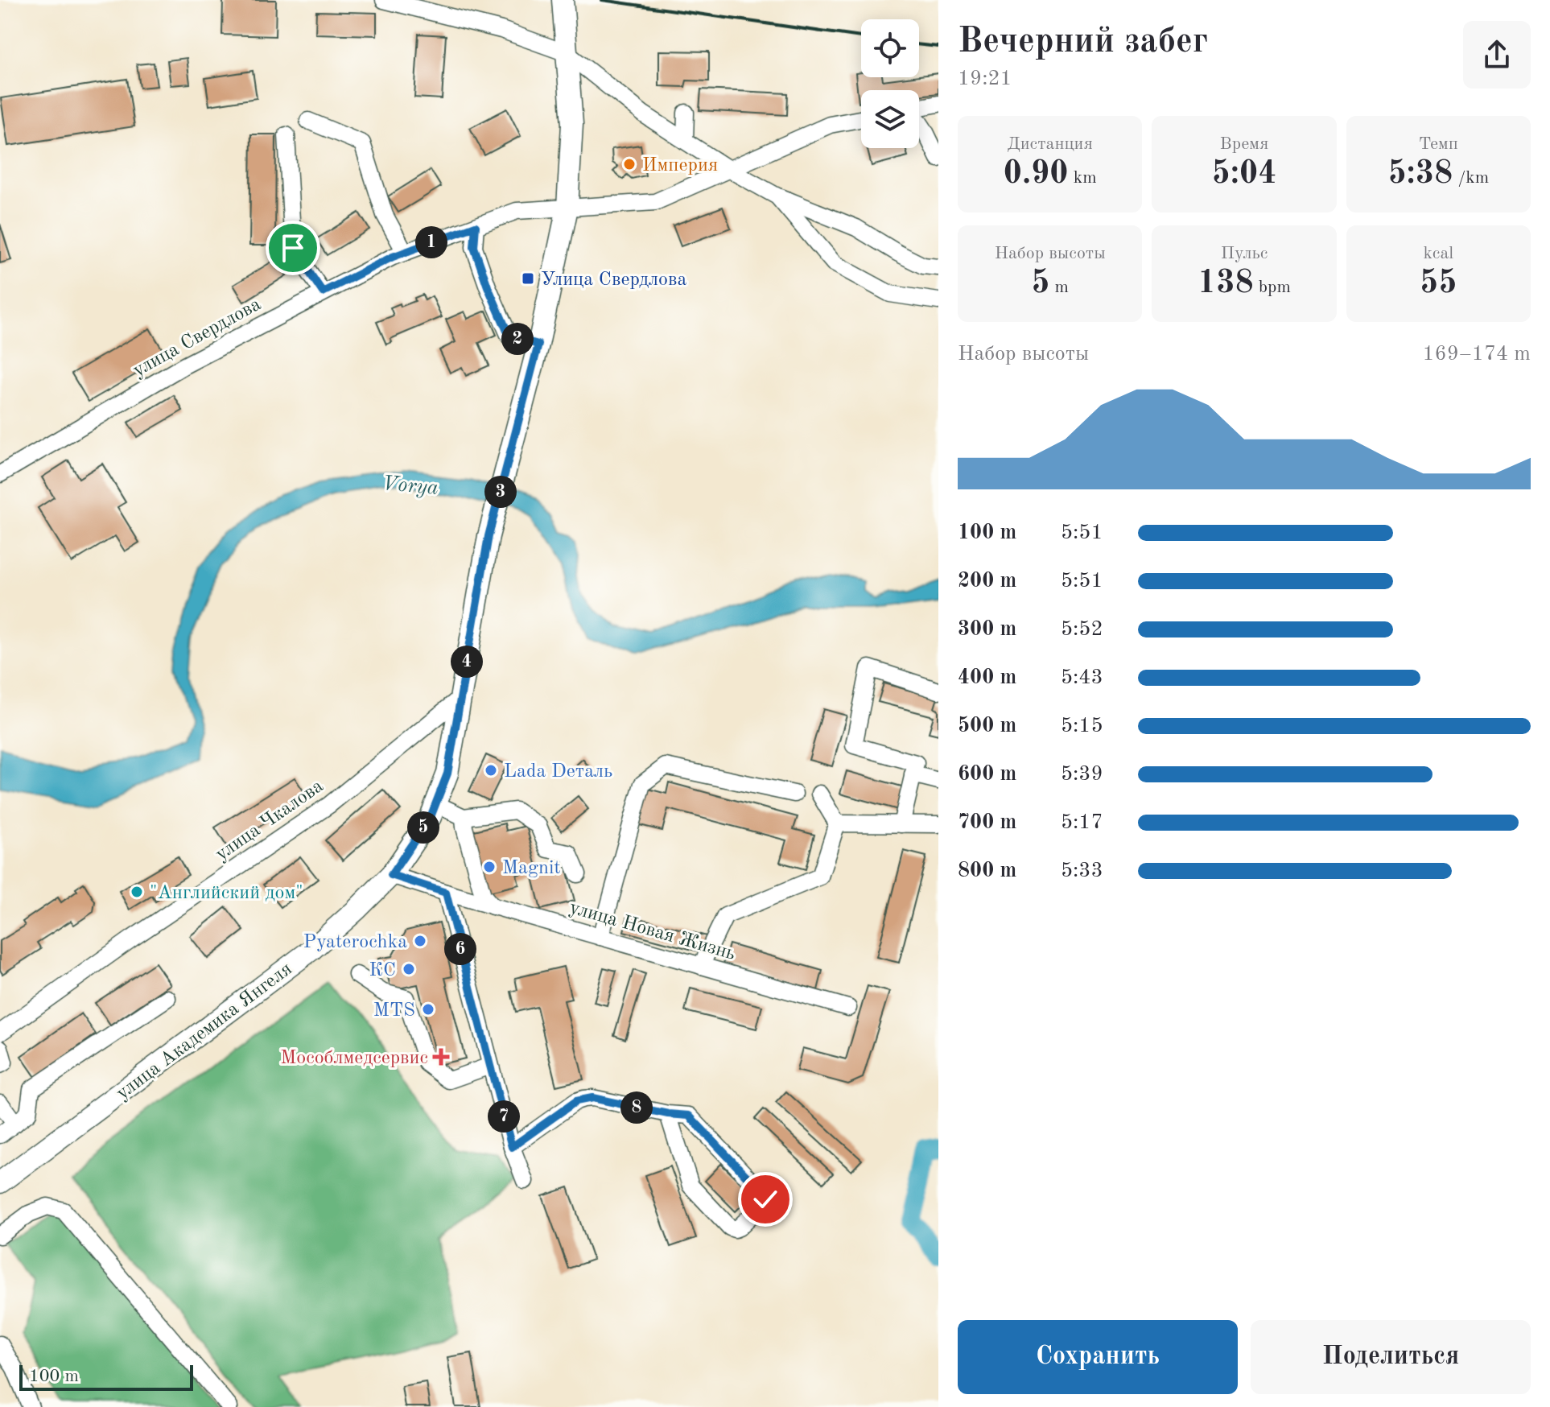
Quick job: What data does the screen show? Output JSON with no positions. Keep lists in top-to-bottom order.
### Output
{
  "streets": {
    "main road": ["улица Академика Янгеля"],
    "street": ["улица Свердлова", "улица Чкалова", "улица Новая Жизнь"]
  },
  "crossings": [
    ["улица Свердлова", "улица Академика Янгеля"],
    ["улица Чкалова", "улица Академика Янгеля"],
    ["улица Новая Жизнь", "улица Академика Янгеля"]
  ],
  "water": ["Vorya"],
  "places": {
    "other": [
      "Империя",
      "Lada Dеталь",
      "Magnit",
      "\"Английский дом\"",
      "Pyaterochka",
      "КС",
      "MTS"
    ],
    "transit": ["Улица Свердлова"],
    "health": ["Мособлмедсервис"]
  },
  "scale_bar": "100 m",
  "page": {
    "heading": ["Вечерний забег", "19:21"],
    "stats": [
      ["Дистанция", "0.90 km"],
      ["Время", "5:04"],
      ["Темп", "5:38 /km"],
      ["Набор высоты", "5 m"],
      ["Пульс", "138 bpm"],
      ["kcal", "55"]
    ],
    "pins": [
      "1",
      "2",
      "3",
      "4",
      "5",
      "6",
      "8",
      "7"
    ],
    "chart": ["Набор высоты", "169–174 m"],
    "list": [
      {
        "name": "100 m",
        "note": "5:51"
      },
      {
        "name": "200 m",
        "note": "5:51"
      },
      {
        "name": "300 m",
        "note": "5:52"
      },
      {
        "name": "400 m",
        "note": "5:43"
      },
      {
        "name": "500 m",
        "note": "5:15"
      },
      {
        "name": "600 m",
        "note": "5:39"
      },
      {
        "name": "700 m",
        "note": "5:17"
      },
      {
        "name": "800 m",
        "note": "5:33"
      }
    ],
    "buttons": ["Сохранить", "Поделиться"],
    "scale": "100 m"
  }
}
